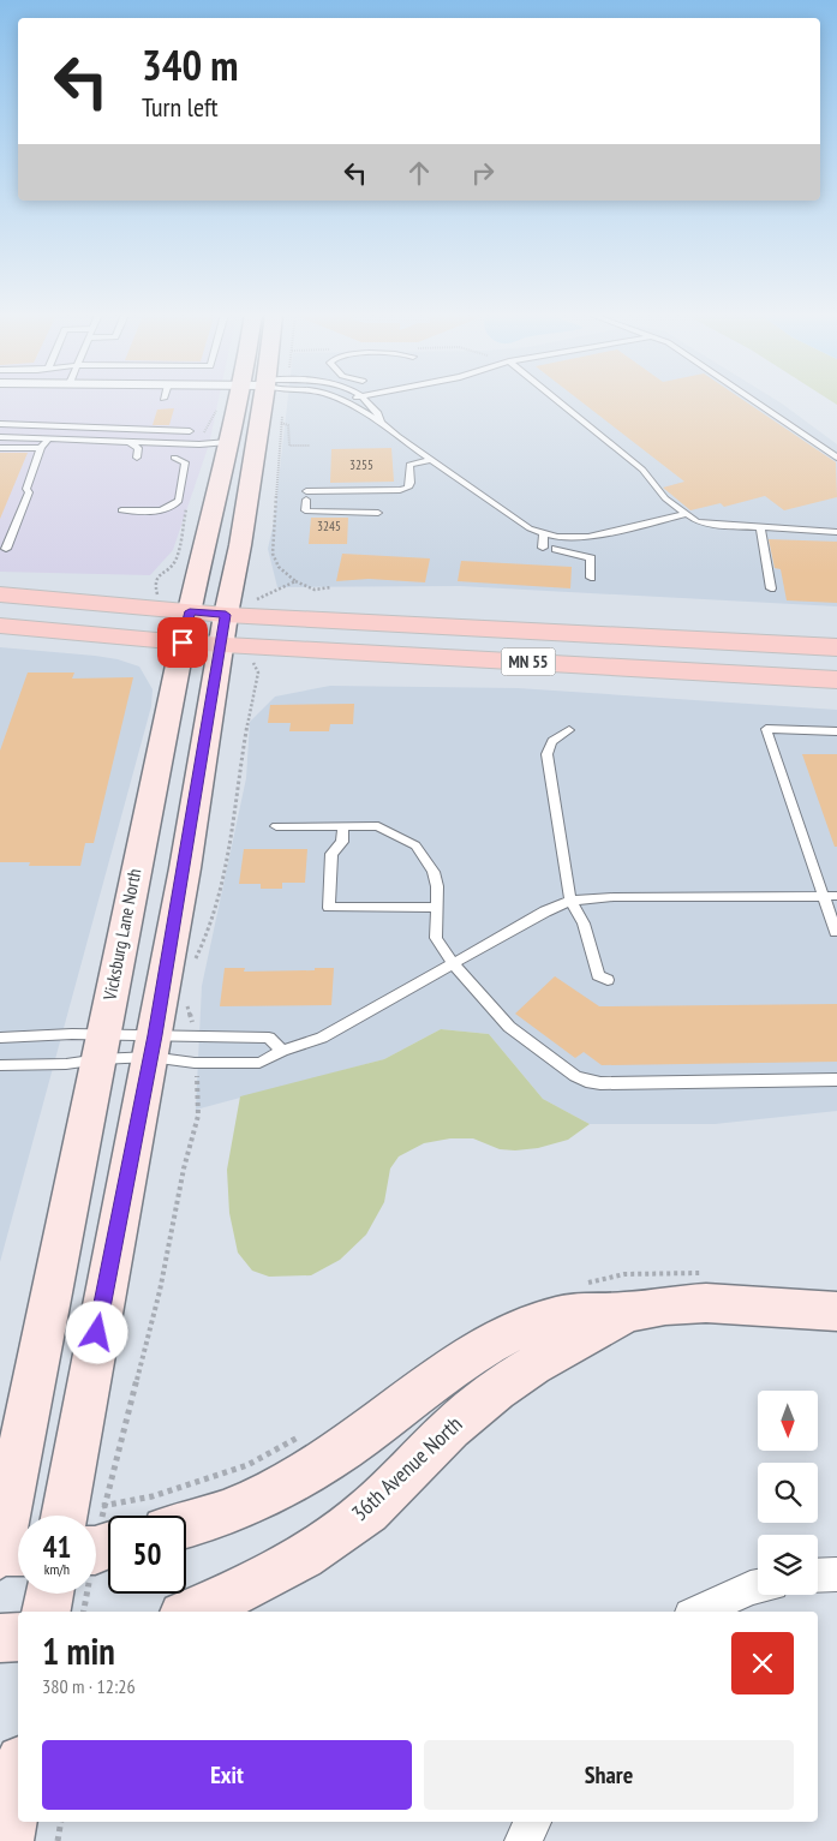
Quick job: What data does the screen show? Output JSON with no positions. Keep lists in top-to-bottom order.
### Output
{
  "streets": {
    "main road": ["MN 55", "Vicksburg Lane North", "36th Avenue North"]
  },
  "crossings": [
    ["MN 55", "Vicksburg Lane North"]
  ],
  "house_numbers": ["3255", "3245"],
  "north": "bottom",
  "page": {
    "turn": ["340 m", "Turn left"],
    "speed": "41 km/h",
    "limit": "50",
    "heading": ["1 min", "380 m · 12:26"],
    "buttons": ["Exit", "Share"]
  }
}
